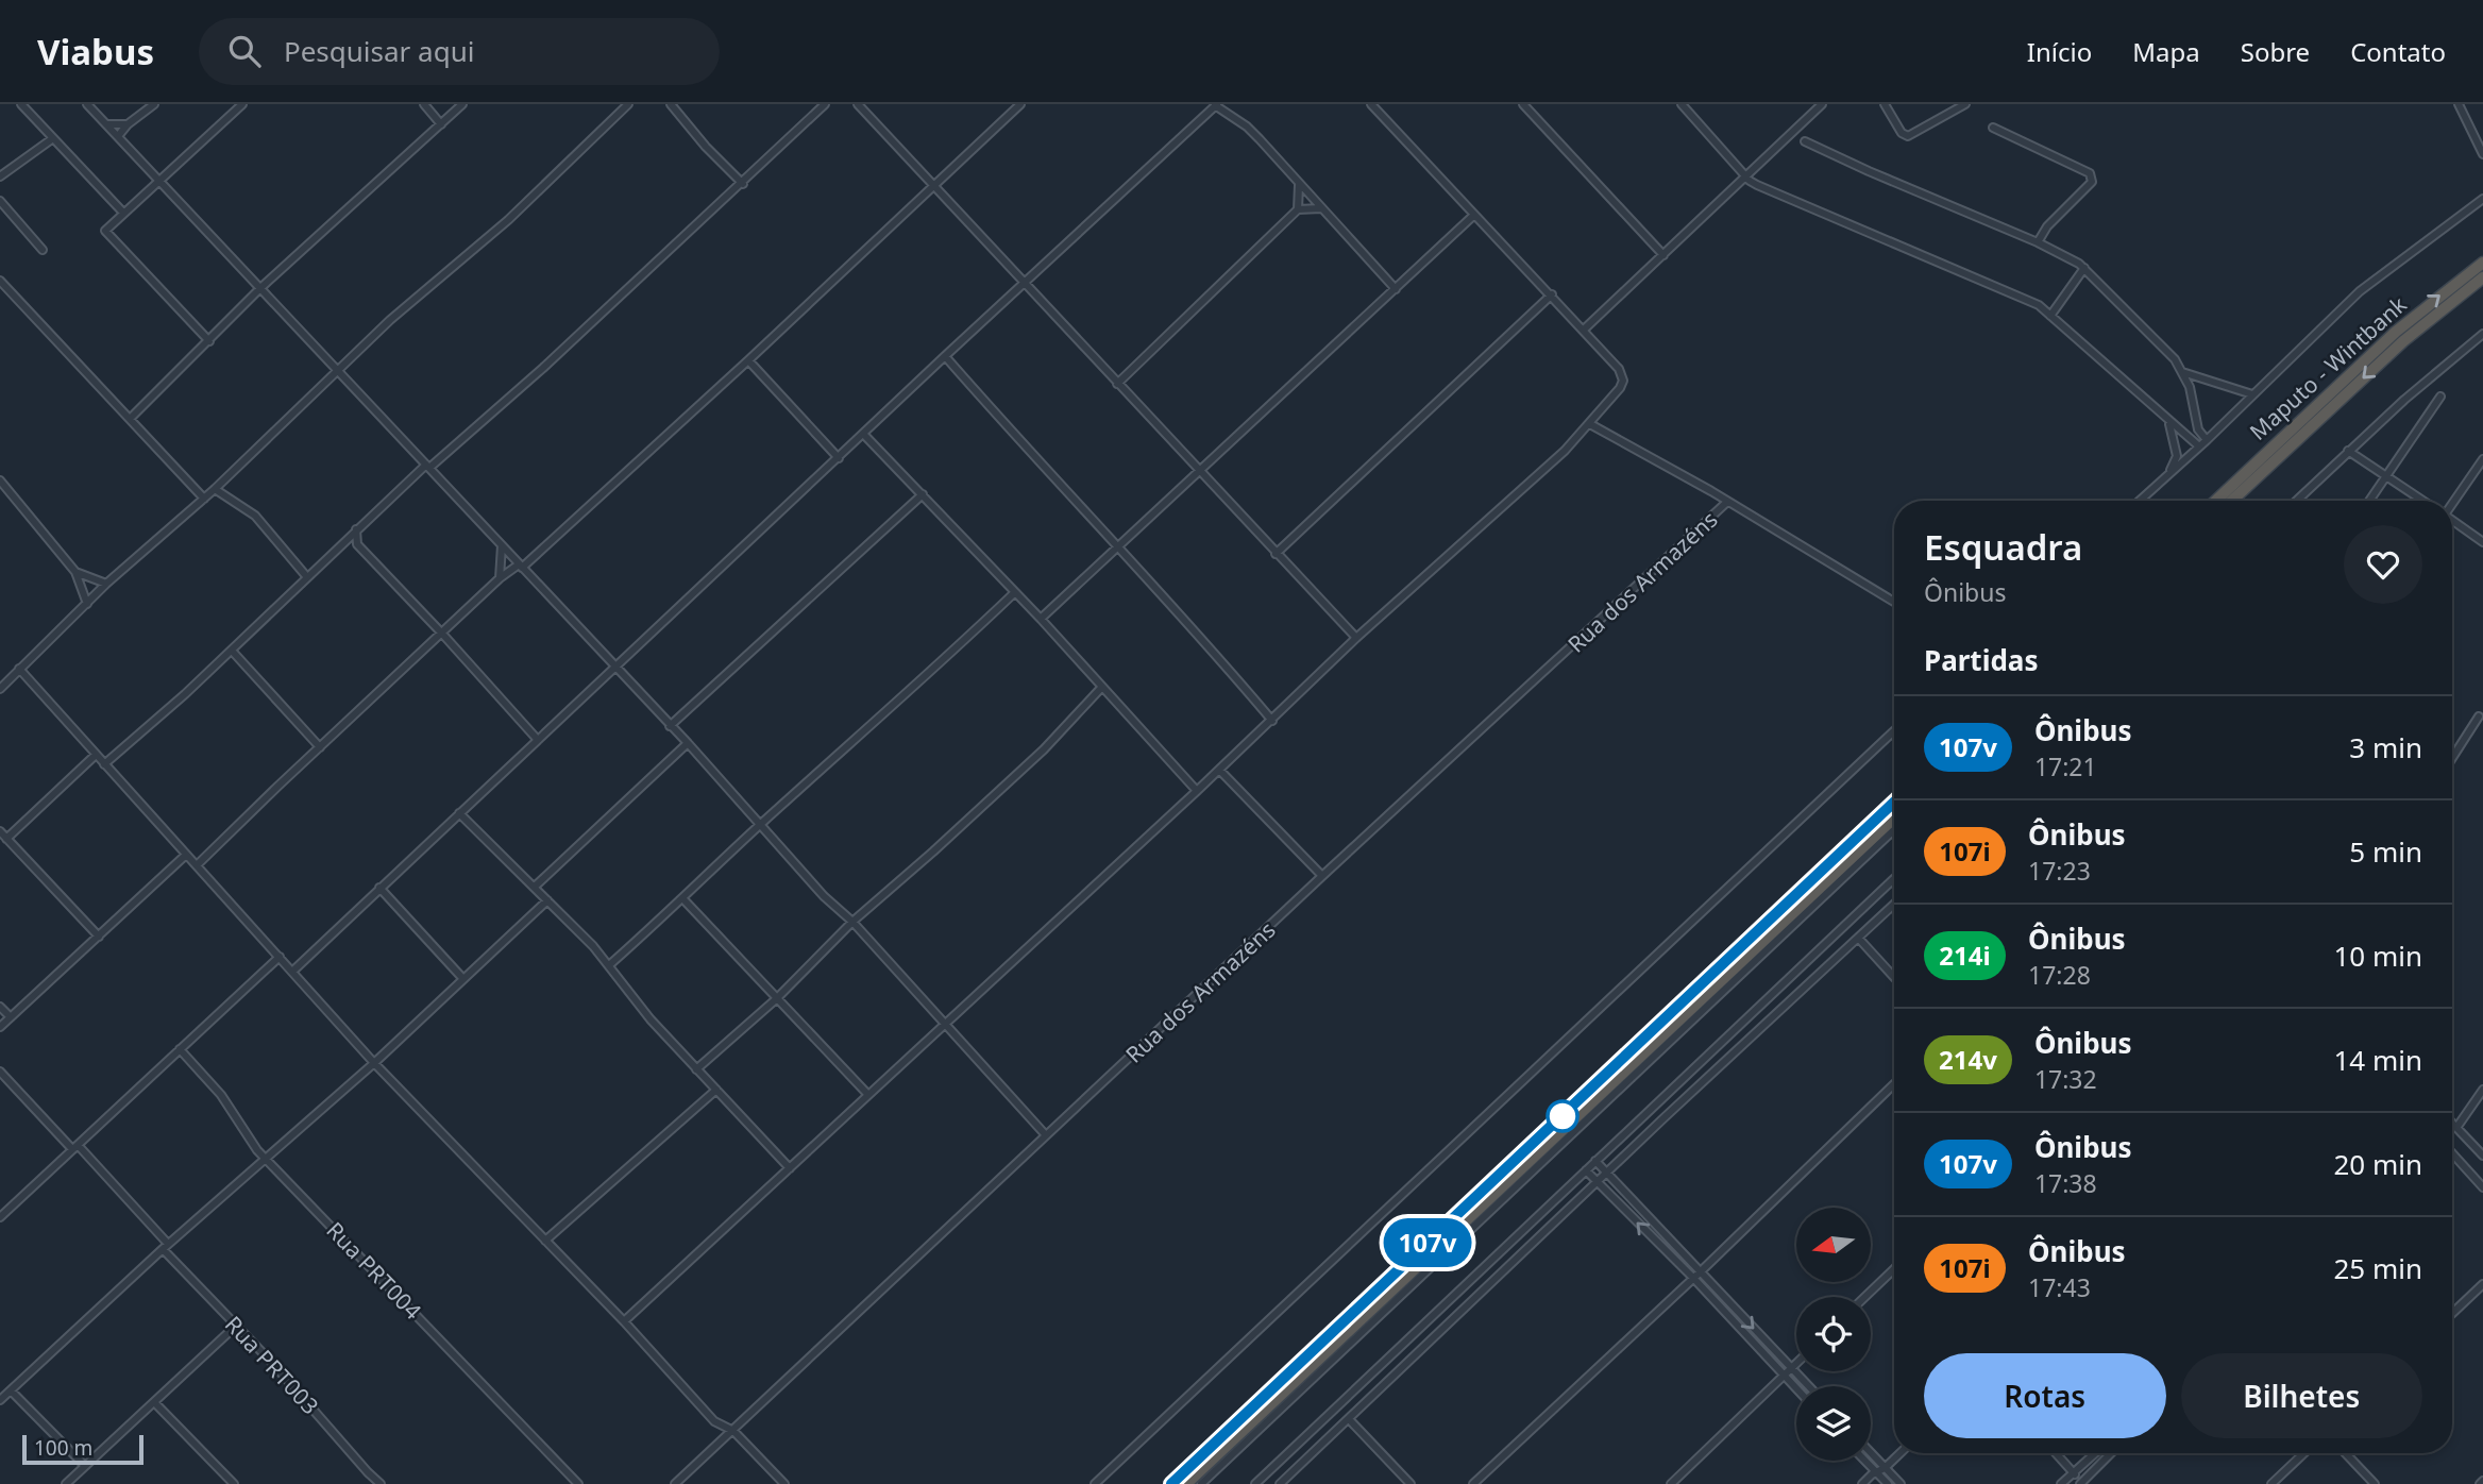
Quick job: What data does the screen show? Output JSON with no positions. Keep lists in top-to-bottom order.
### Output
{
  "streets": {
    "highway": ["Maputo - Wintbank"],
    "street": ["Rua dos Armazéns", "Rua PRT004", "Rua PRT003"]
  },
  "lines": ["bus line 107v"],
  "scale_bar": "100 m",
  "north": "left",
  "page": {
    "header": "Viabus",
    "search": "Pesquisar aqui",
    "nav": [
      "Início",
      "Mapa",
      "Sobre",
      "Contato"
    ],
    "on_map": "107v",
    "heading": [
      ["Esquadra", "Ônibus"],
      "Partidas"
    ],
    "list": [
      {
        "mark": "107v",
        "name": "Ônibus",
        "note": "17:21",
        "value": "3 min"
      },
      {
        "mark": "107i",
        "name": "Ônibus",
        "note": "17:23",
        "value": "5 min"
      },
      {
        "mark": "214i",
        "name": "Ônibus",
        "note": "17:28",
        "value": "10 min"
      },
      {
        "mark": "214v",
        "name": "Ônibus",
        "note": "17:32",
        "value": "14 min"
      },
      {
        "mark": "107v",
        "name": "Ônibus",
        "note": "17:38",
        "value": "20 min"
      },
      {
        "mark": "107i",
        "name": "Ônibus",
        "note": "17:43",
        "value": "25 min"
      }
    ],
    "buttons": ["Rotas", "Bilhetes"],
    "scale": "100 m"
  }
}
